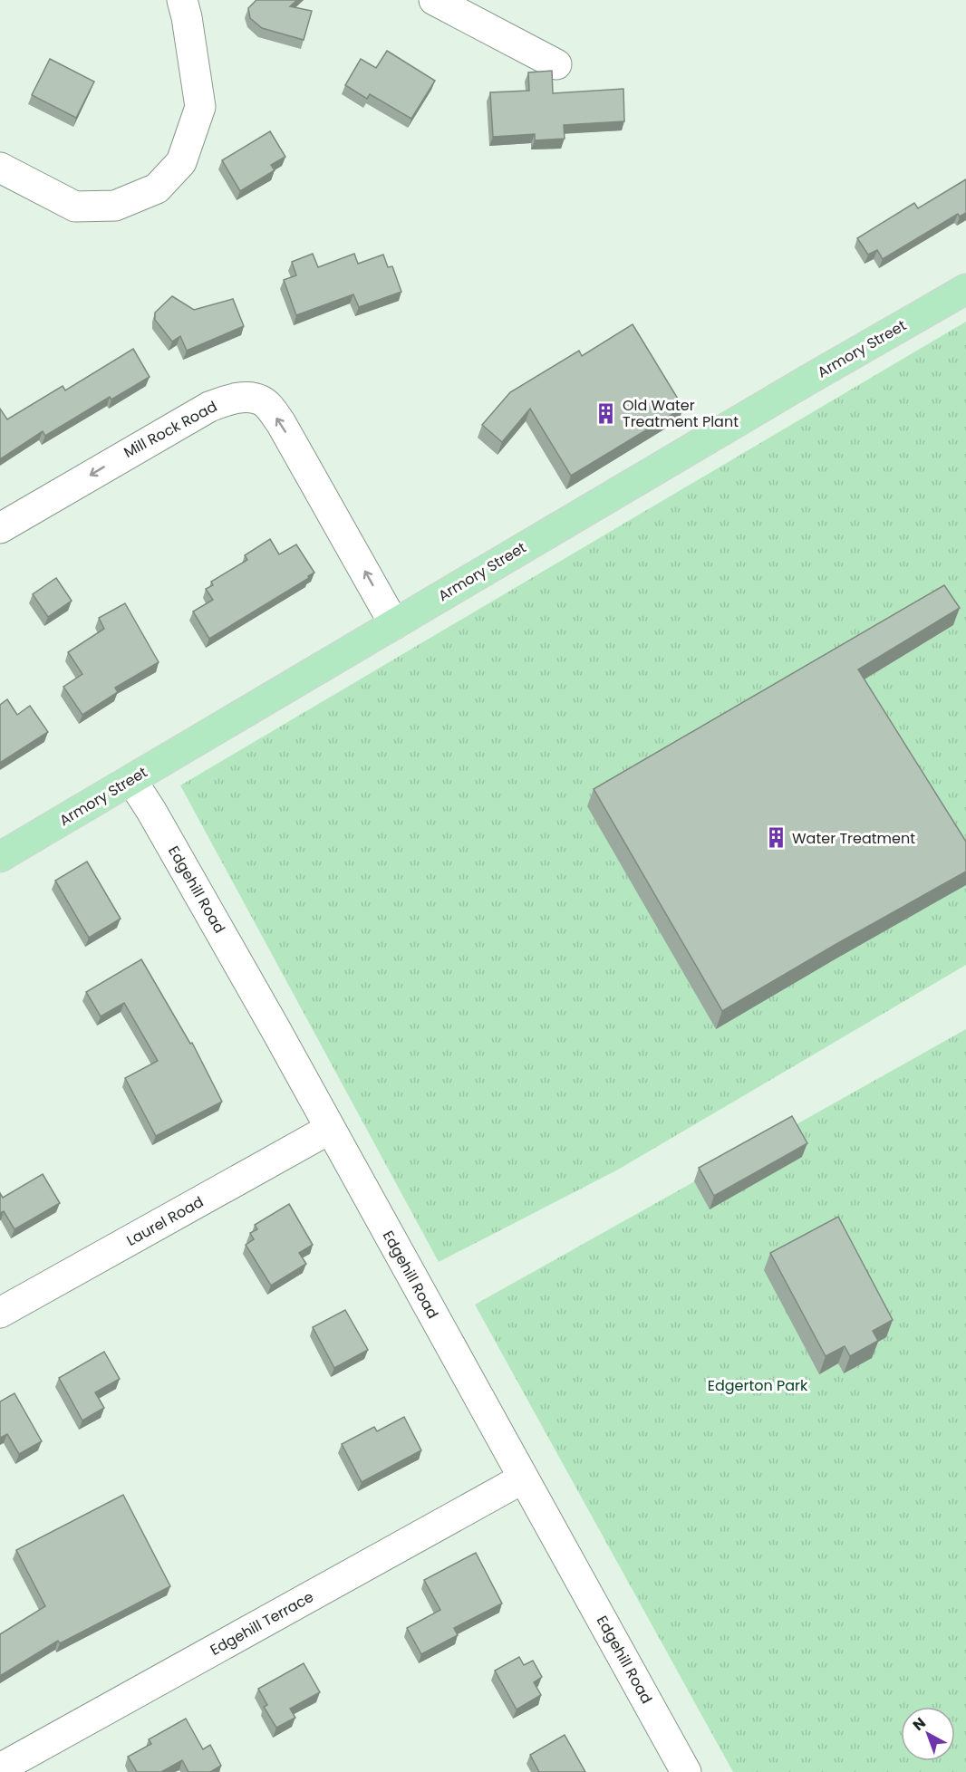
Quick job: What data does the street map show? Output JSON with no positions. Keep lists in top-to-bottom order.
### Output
{
  "streets": {
    "main road": ["Armory Street"],
    "street": [
      "Mill Rock Road",
      "Edgehill Road",
      "Laurel Road",
      "Edgehill Terrace"
    ]
  },
  "crossings": [
    ["Armory Street", "Mill Rock Road"],
    ["Armory Street", "Edgehill Road"],
    ["Edgehill Road", "Laurel Road"],
    ["Edgehill Road", "Edgehill Terrace"]
  ],
  "parks": ["Edgerton Park"],
  "places": {
    "building": ["Old Water Treatment Plant", "Water Treatment"]
  },
  "north": "top left"
}
